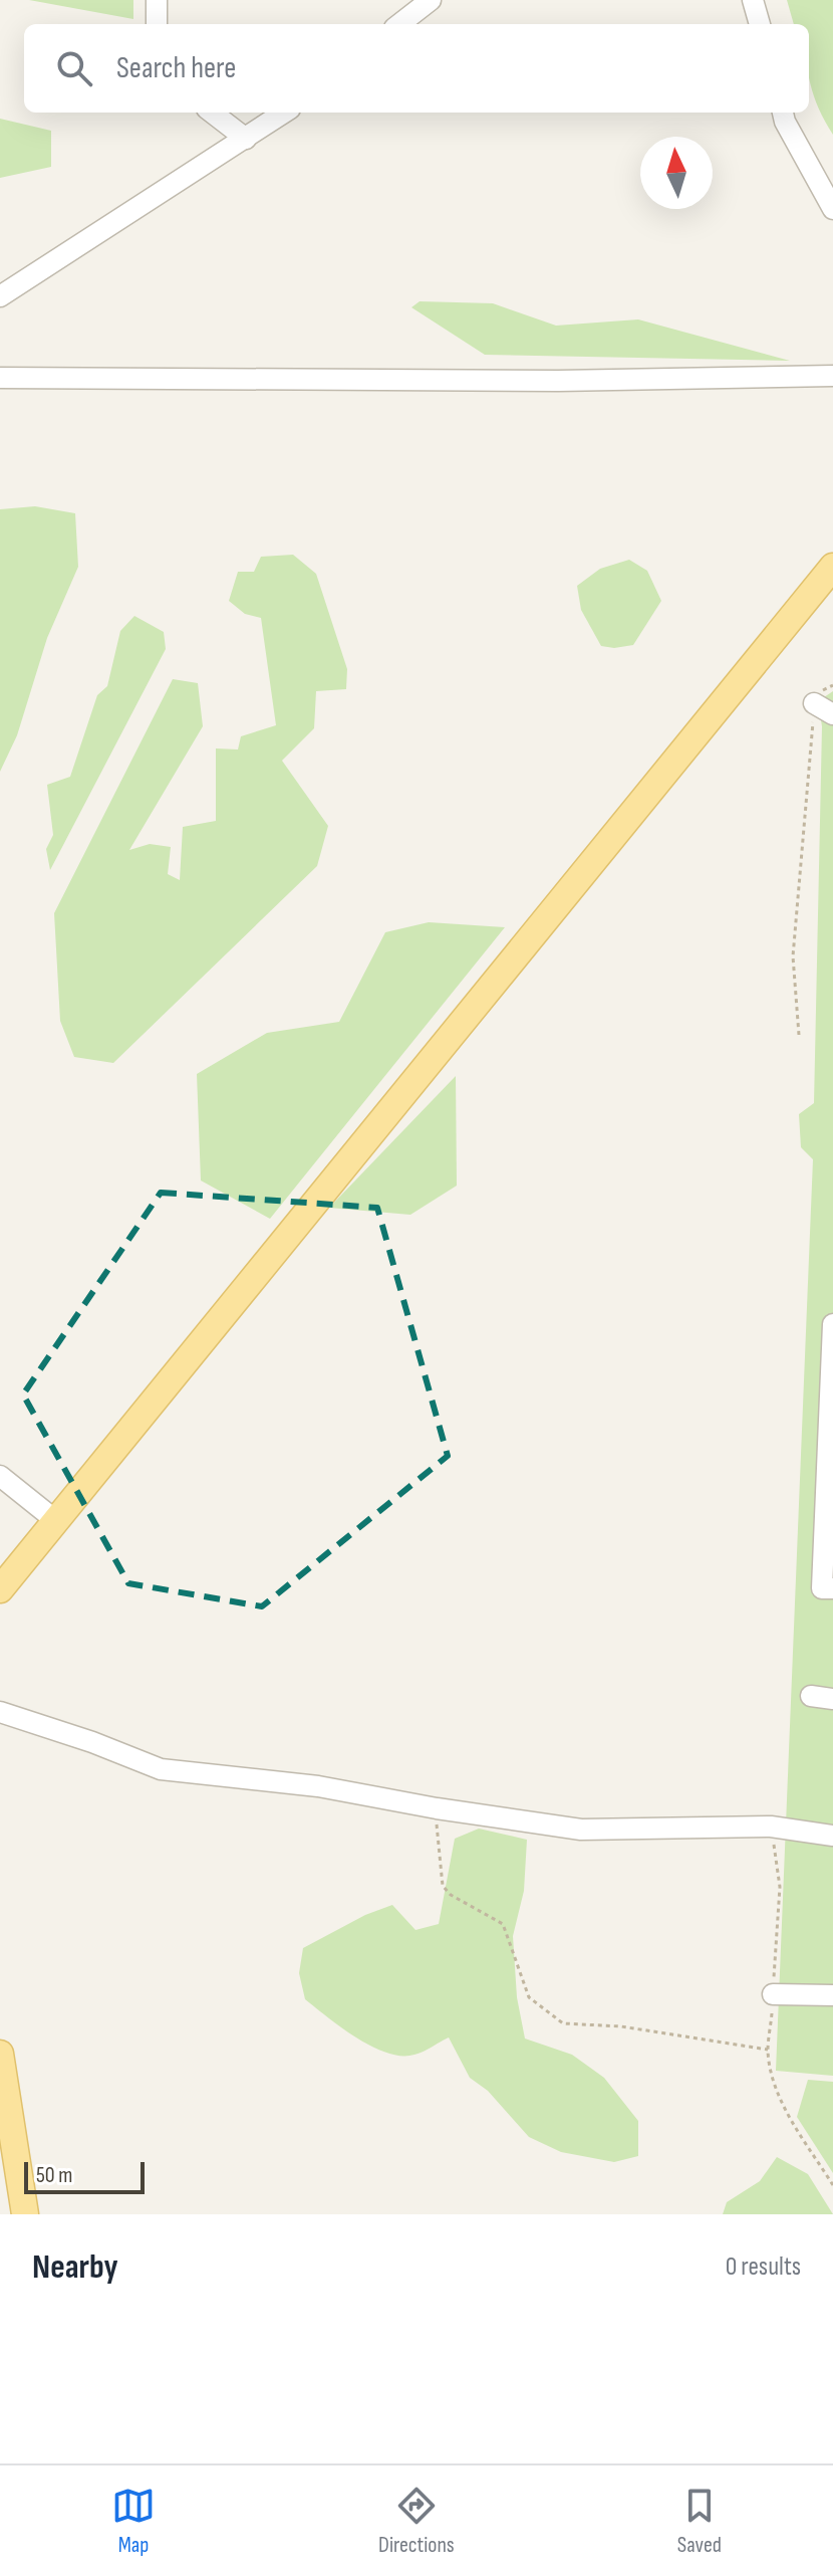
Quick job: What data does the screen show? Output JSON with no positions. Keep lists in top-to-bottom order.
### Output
{
  "scale_bar": "50 m",
  "north": "top",
  "page": {
    "search": "Search here",
    "scale": "50 m",
    "heading": ["Nearby", "0 results"],
    "nav": ["Map", "Directions", "Saved"]
  }
}
